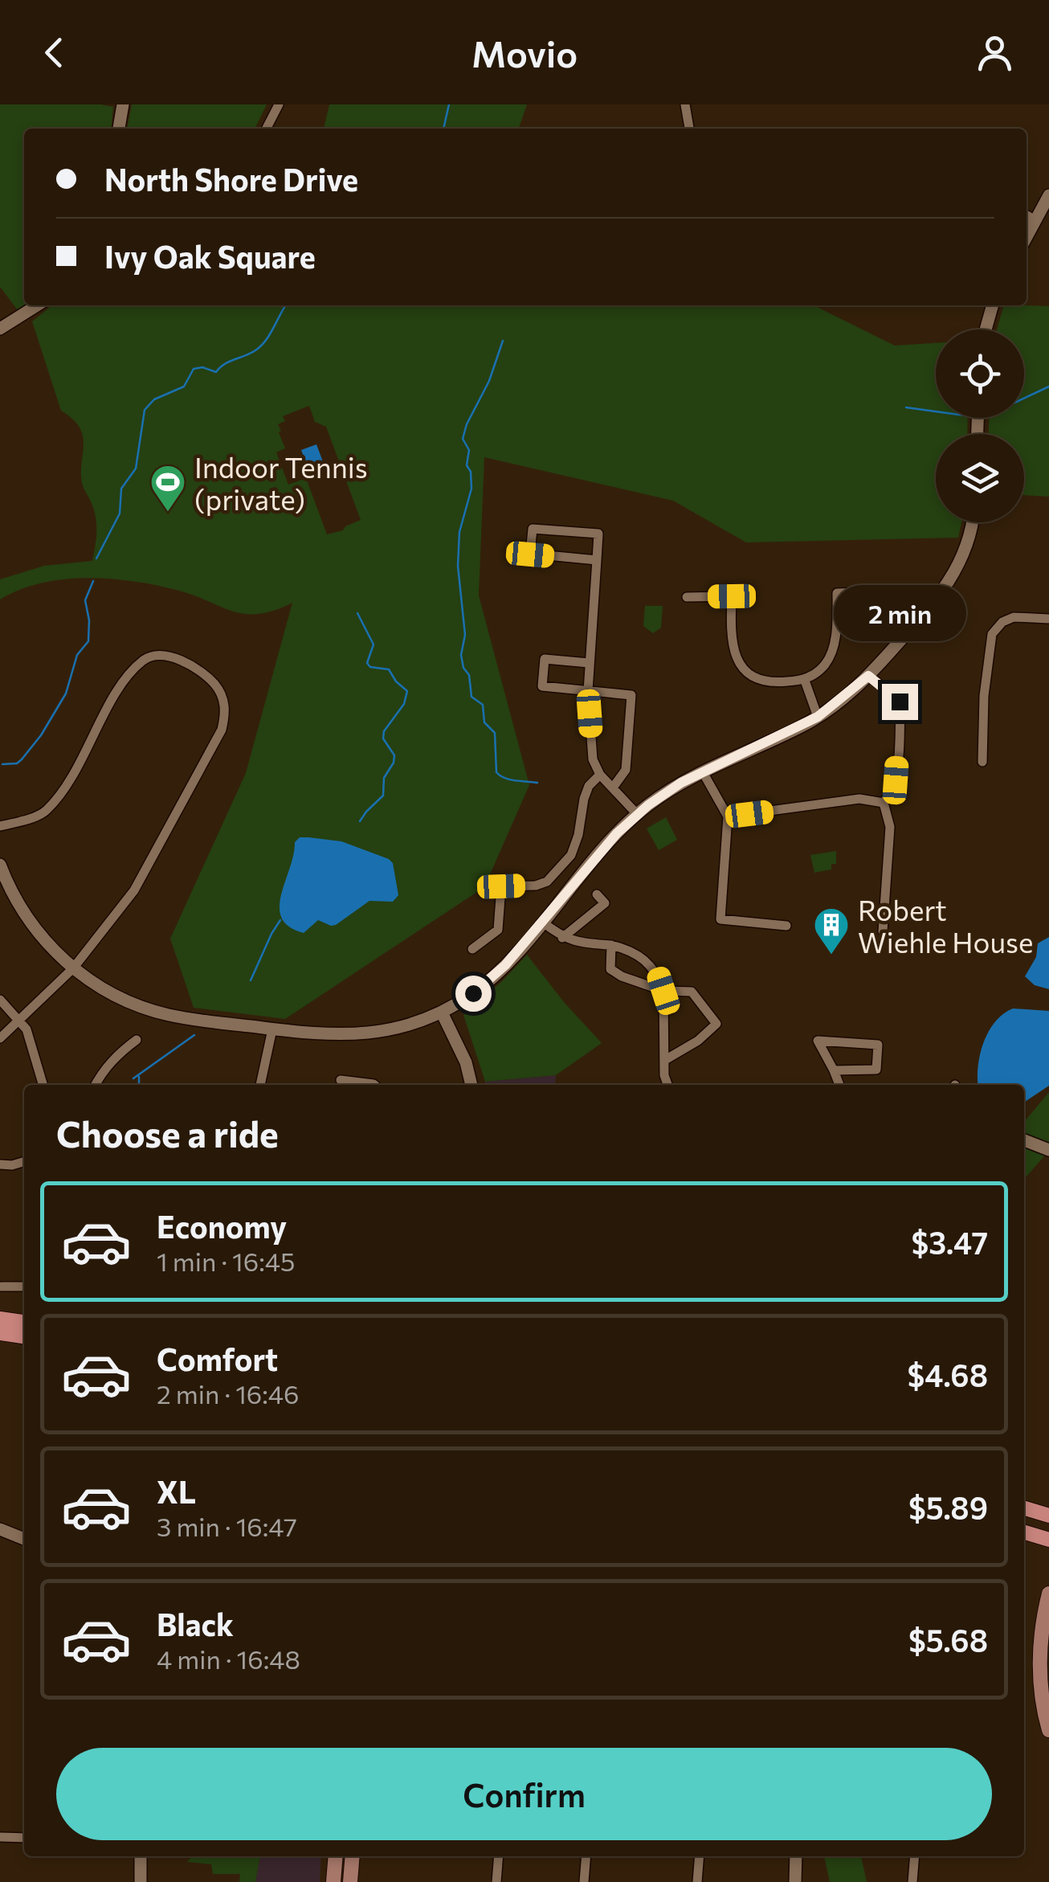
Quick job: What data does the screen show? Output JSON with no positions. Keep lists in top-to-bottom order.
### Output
{
  "places": {
    "sports": ["Indoor Tennis (private)"],
    "building": ["Robert Wiehle House"]
  },
  "page": {
    "header": "Movio",
    "banner": ["North Shore Drive", "Ivy Oak Square"],
    "bubble": "2 min",
    "heading": "Choose a ride",
    "list": [
      {
        "name": "Economy",
        "note": "1 min · 16:45",
        "value": "$3.47"
      },
      {
        "name": "Comfort",
        "note": "2 min · 16:46",
        "value": "$4.68"
      },
      {
        "name": "XL",
        "note": "3 min · 16:47",
        "value": "$5.89"
      },
      {
        "name": "Black",
        "note": "4 min · 16:48",
        "value": "$5.68"
      }
    ],
    "buttons": "Confirm"
  }
}
